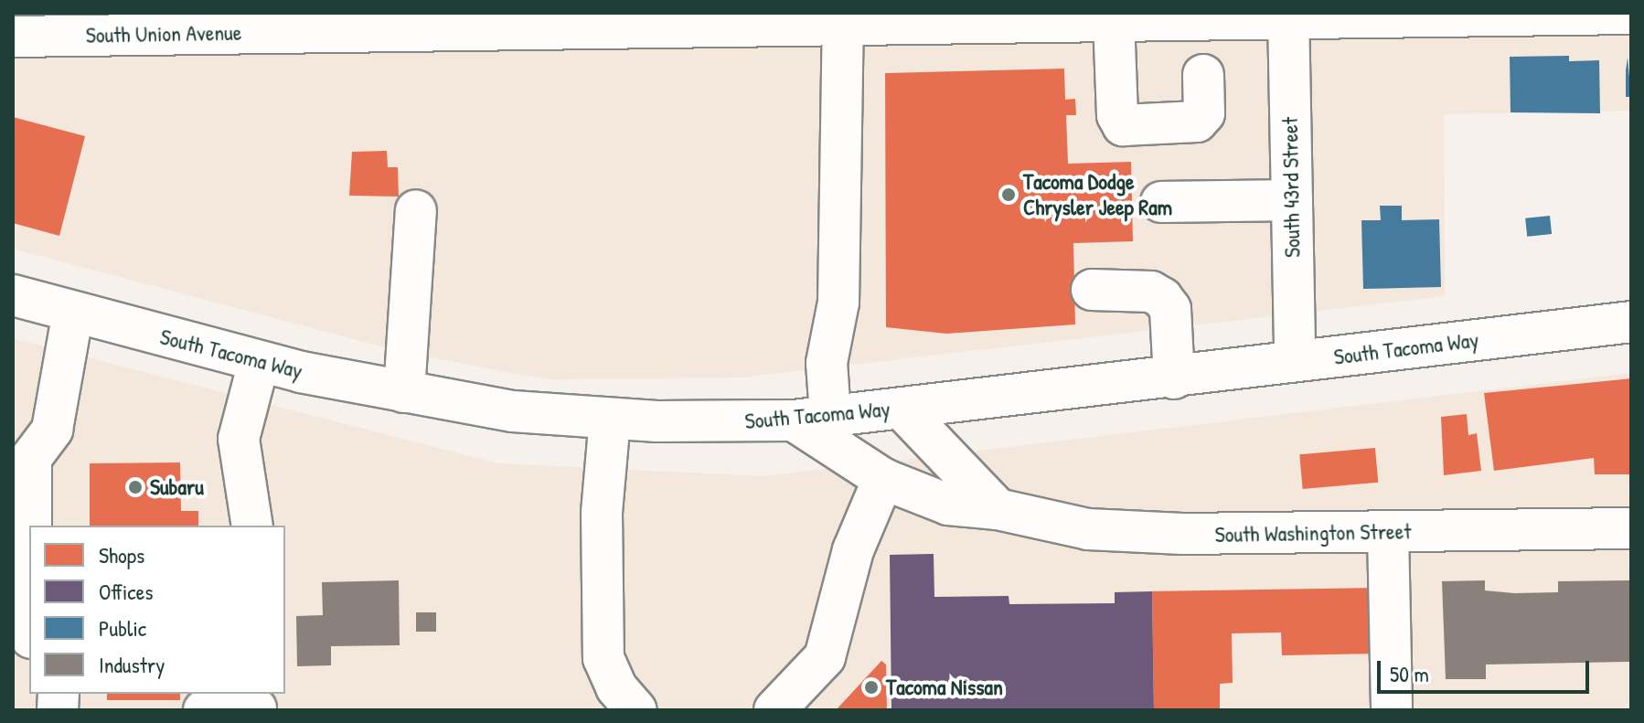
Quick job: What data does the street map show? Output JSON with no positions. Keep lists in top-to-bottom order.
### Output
{
  "streets": {
    "street": [
      "South Union Avenue",
      "South 43rd Street",
      "South Tacoma Way",
      "South Washington Street"
    ]
  },
  "crossings": [
    ["South Union Avenue", "South 43rd Street"],
    ["South 43rd Street", "South Tacoma Way"],
    ["South Tacoma Way", "South Washington Street"]
  ],
  "places": ["Tacoma Dodge Chrysler Jeep Ram", "Subaru", "Tacoma Nissan"],
  "legend": [
    "Shops",
    "Offices",
    "Public",
    "Industry"
  ],
  "scale_bar": "50 m"
}
